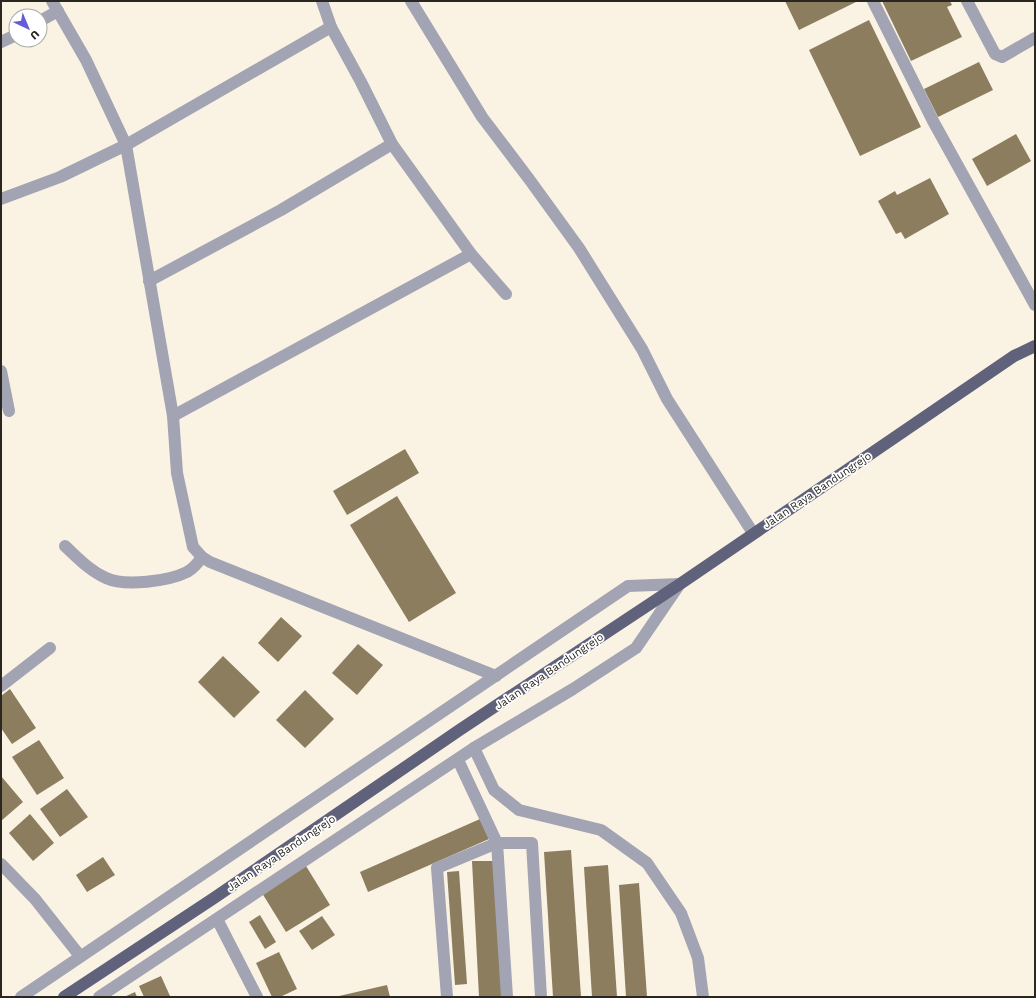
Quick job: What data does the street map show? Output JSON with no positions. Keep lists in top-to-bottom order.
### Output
{
  "streets": {
    "main road": ["Jalan Raya Bandungrejo"]
  },
  "north": "bottom right"
}
